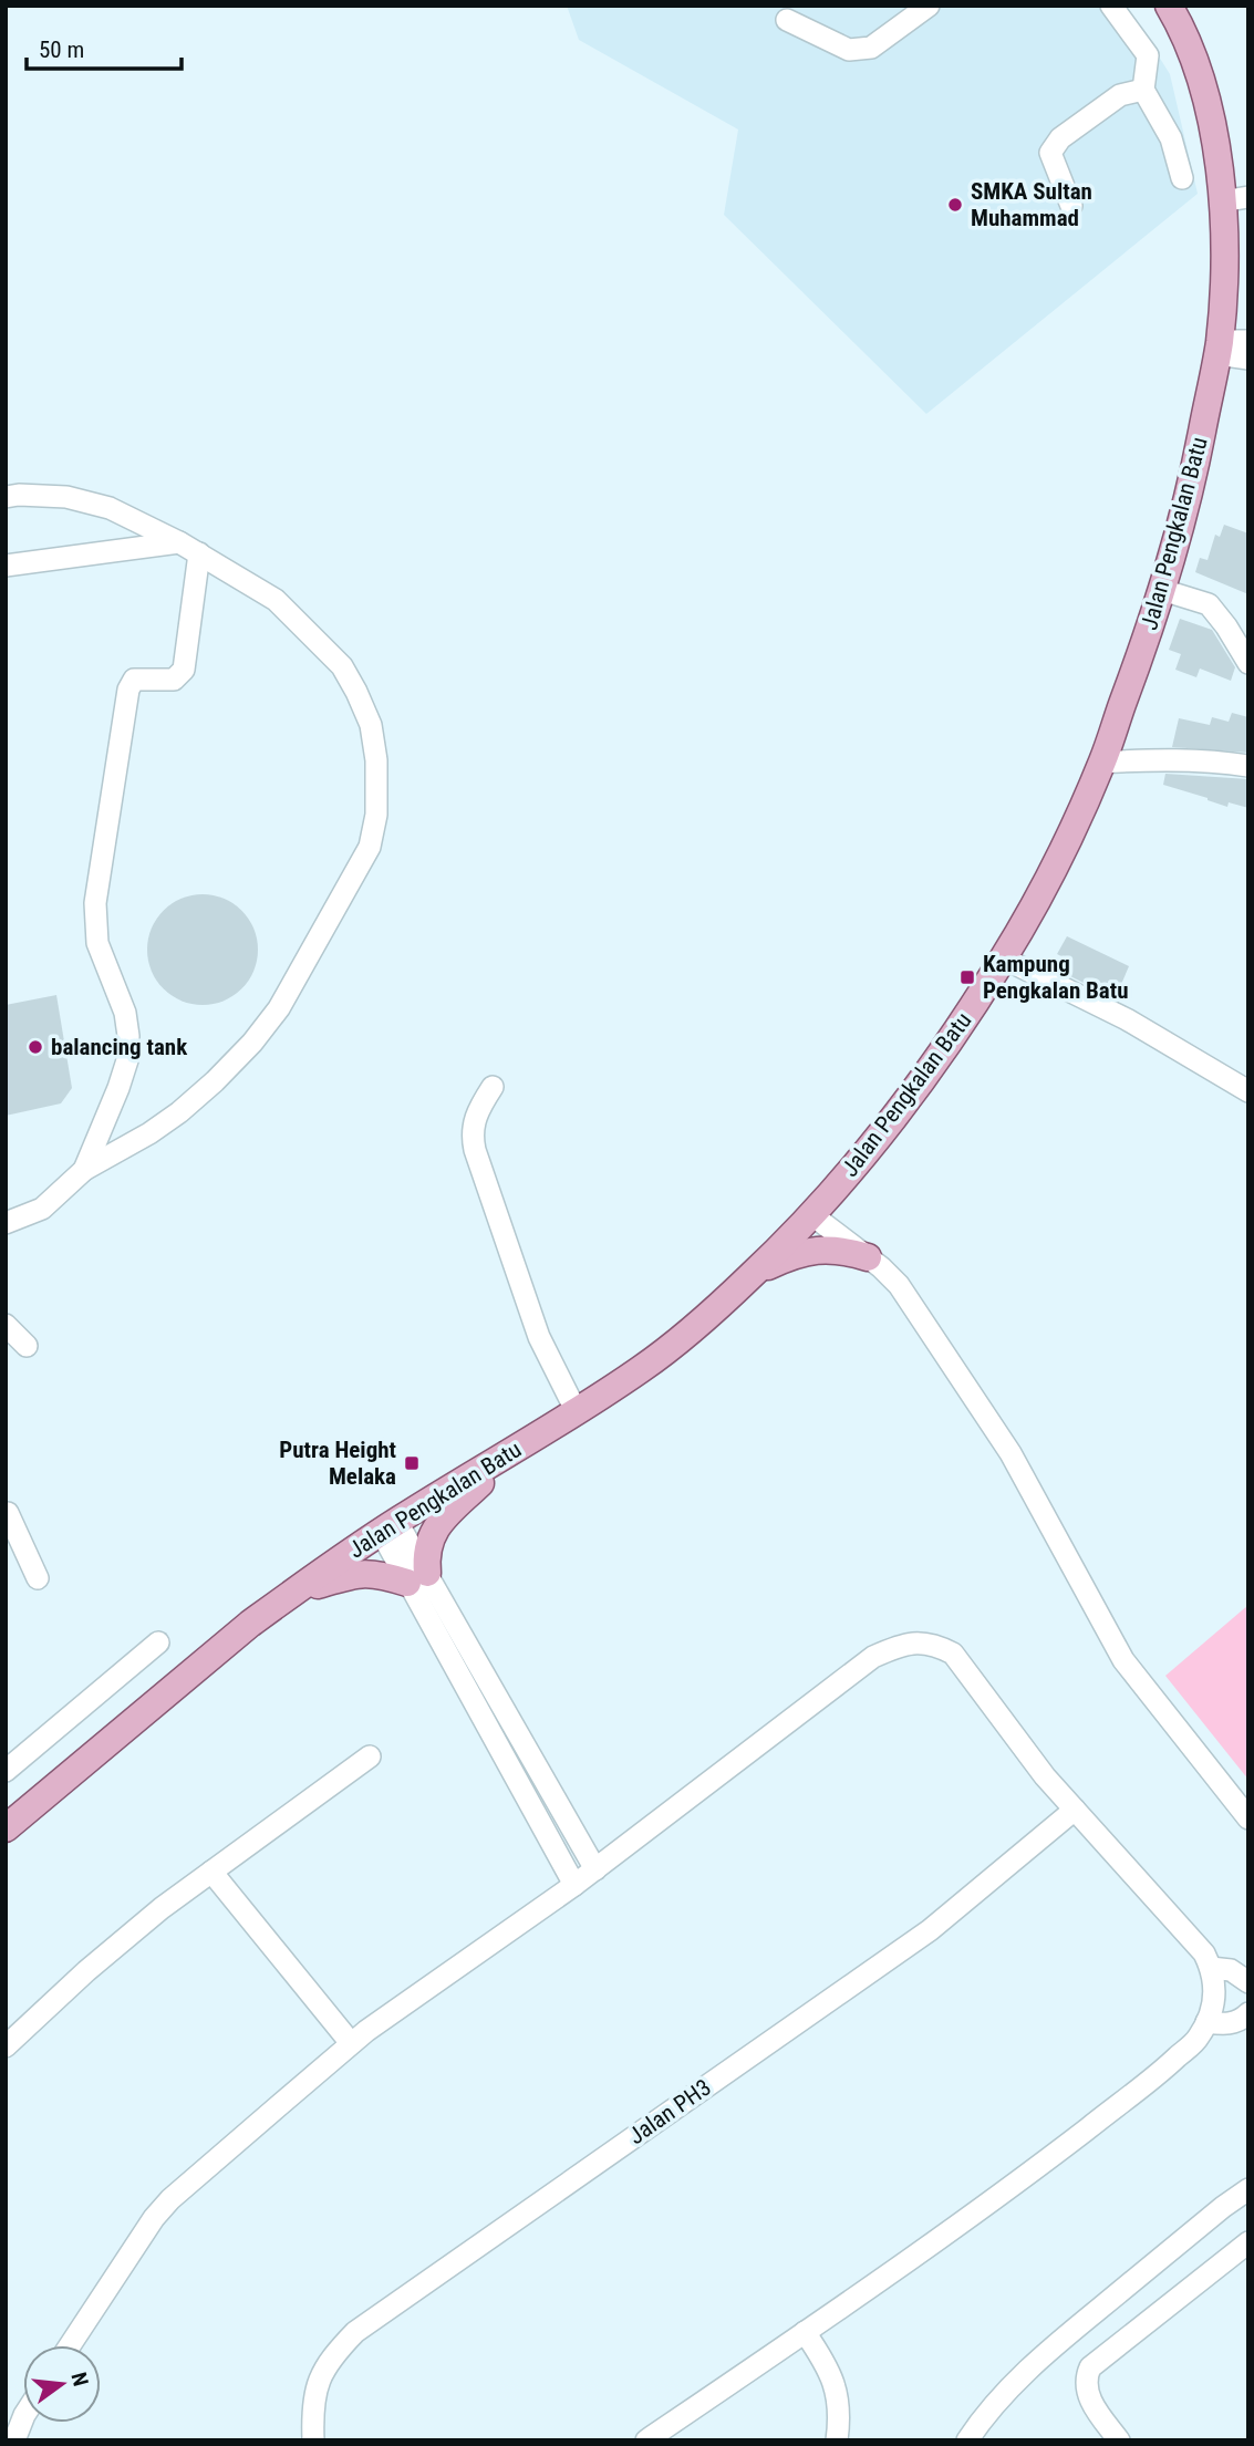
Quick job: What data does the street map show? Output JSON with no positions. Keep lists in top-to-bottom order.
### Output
{
  "streets": {
    "main road": ["Jalan Pengkalan Batu"],
    "street": ["Jalan PH3"]
  },
  "places": {
    "other": ["SMKA Sultan Muhammad", "balancing tank"],
    "transit": ["Kampung Pengkalan Batu", "Putra Height Melaka"]
  },
  "scale_bar": "50 m",
  "north": "right"
}
